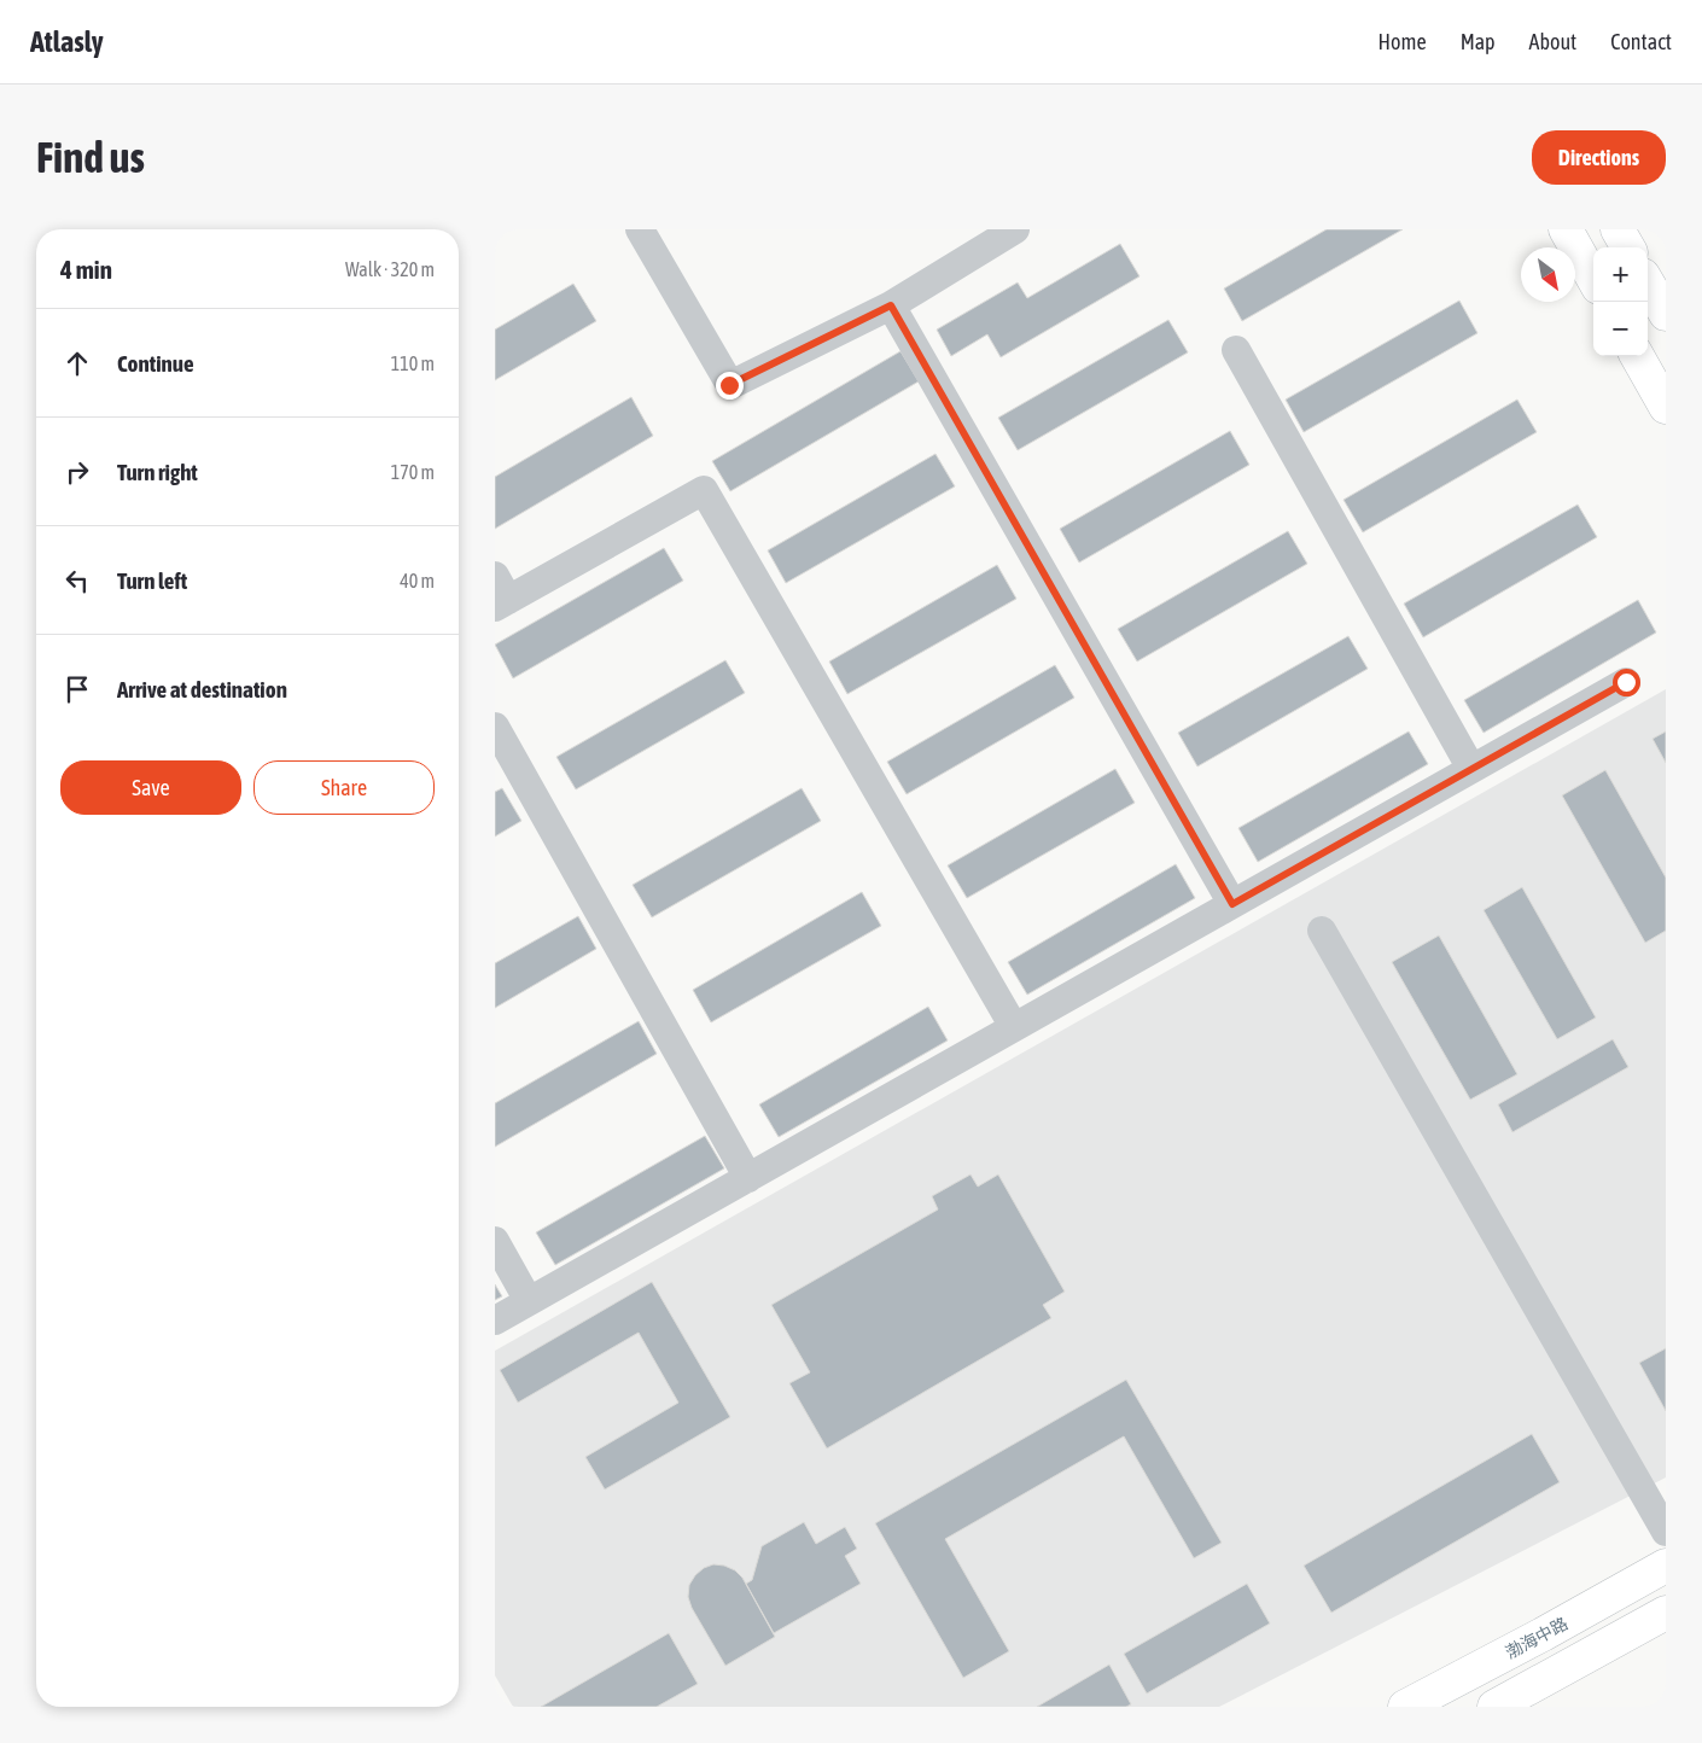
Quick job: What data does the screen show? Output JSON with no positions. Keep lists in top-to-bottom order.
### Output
{
  "streets": {
    "main road": ["渤海中路"]
  },
  "north": "bottom right",
  "page": {
    "header": "Atlasly",
    "nav": [
      "Home",
      "Map",
      "About",
      "Contact"
    ],
    "buttons": [
      "Directions",
      ["Save", "Share"]
    ],
    "title": "Find us",
    "heading": ["4 min", "Walk · 320 m"],
    "map_buttons": ["+", "−"],
    "list": [
      ["Continue", "110 m"],
      ["Turn right", "170 m"],
      ["Turn left", "40 m"],
      "Arrive at destination"
    ]
  }
}
